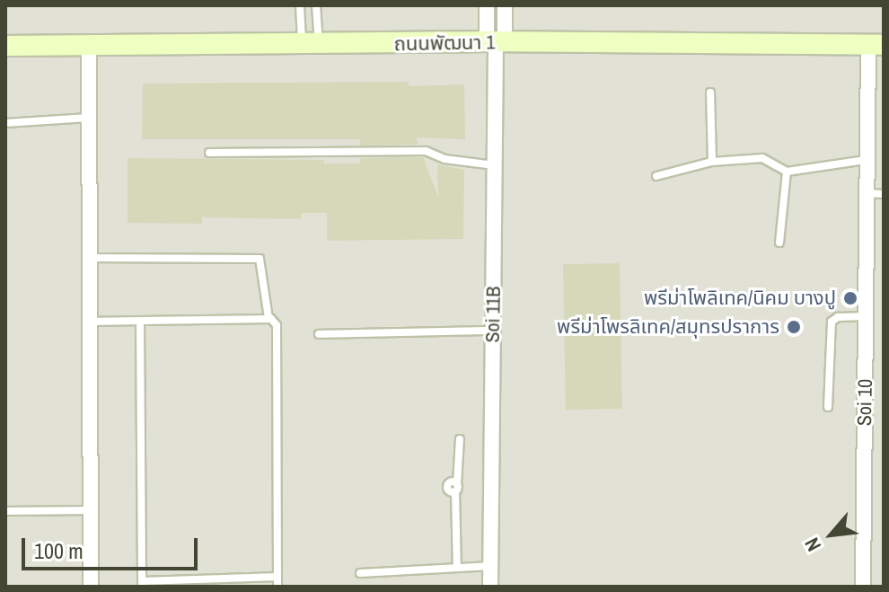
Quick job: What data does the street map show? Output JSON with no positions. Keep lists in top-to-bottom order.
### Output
{
  "streets": {
    "main road": ["ถนนพัฒนา 1"],
    "street": ["Soi 11B", "Soi 10"]
  },
  "crossings": [
    ["ถนนพัฒนา 1", "Soi 11B"],
    ["ถนนพัฒนา 1", "Soi 10"]
  ],
  "places": ["พรีม่าโพลิเทค/นิคม บางปู", "พรีม่าโพรลิเทค/สมุทรปราการ"],
  "scale_bar": "100 m",
  "north": "bottom left"
}
